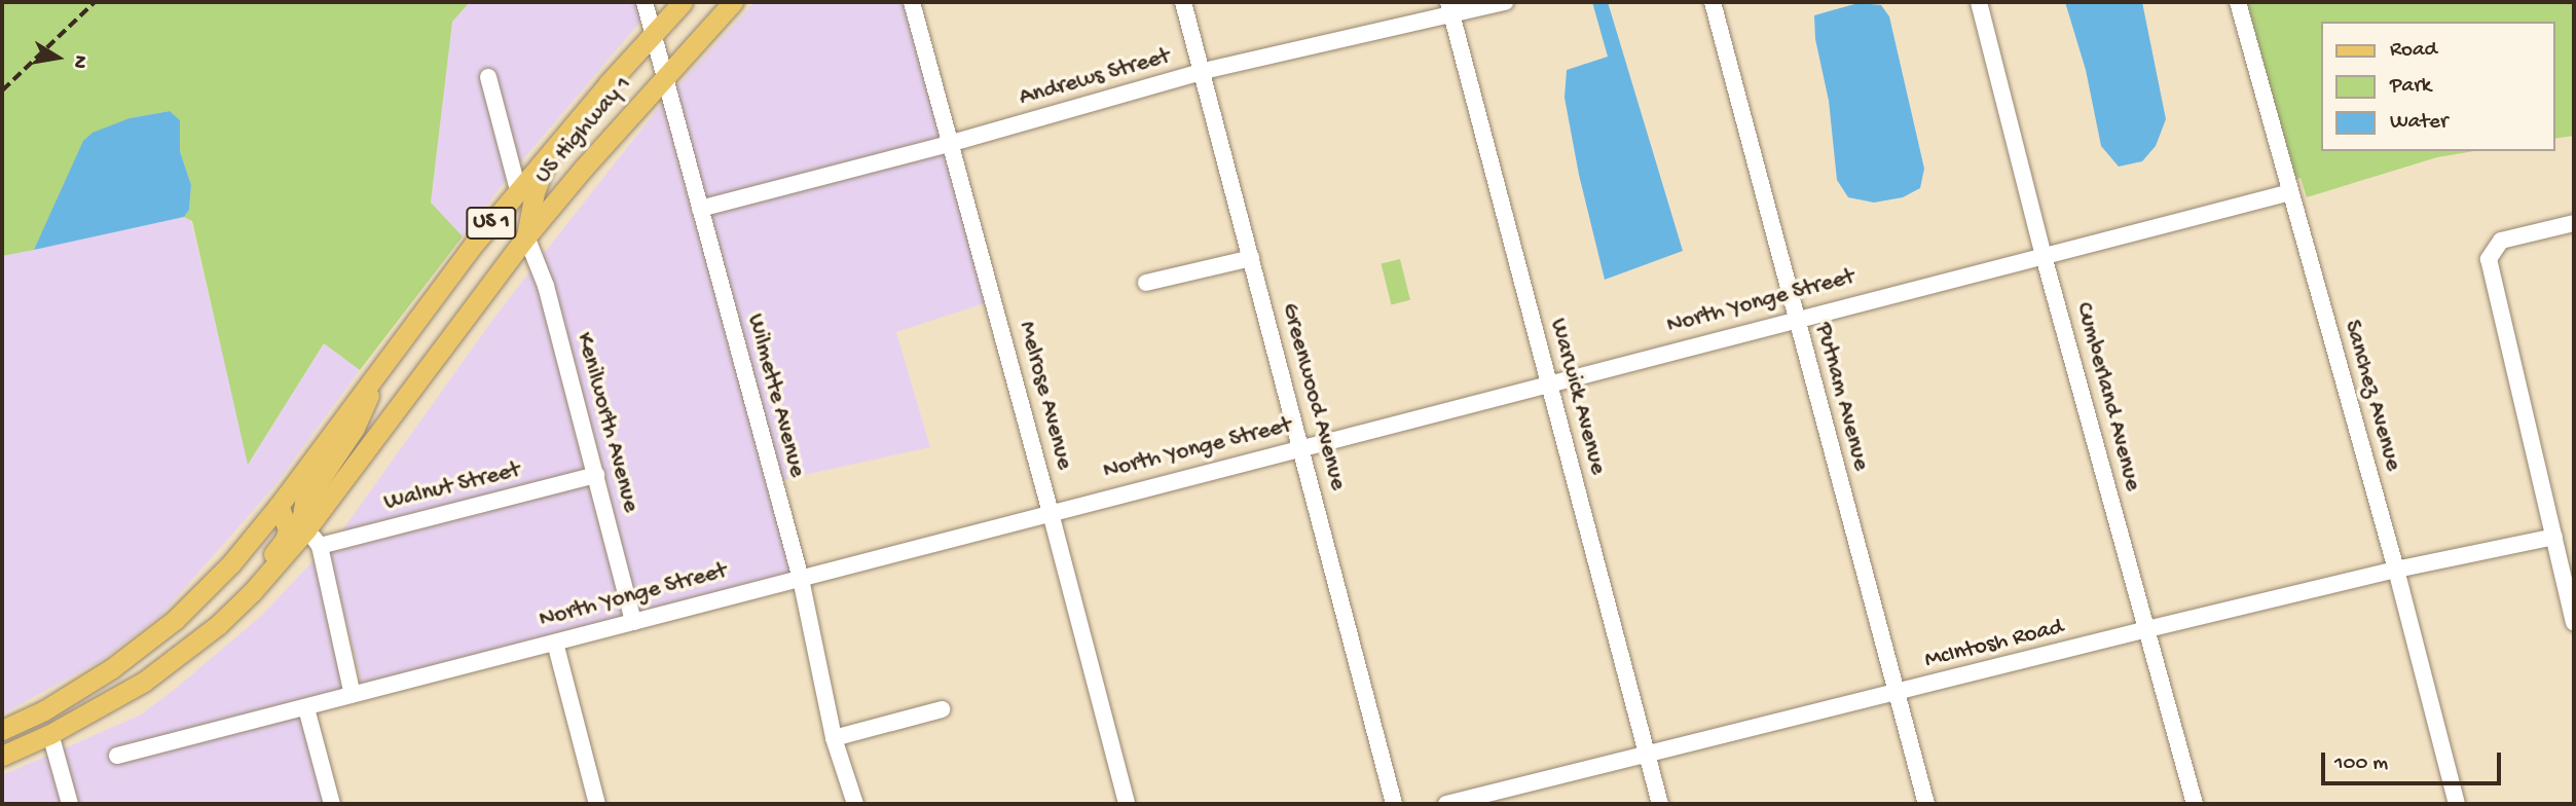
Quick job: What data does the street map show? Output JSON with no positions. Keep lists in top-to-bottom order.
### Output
{
  "streets": {
    "main road": ["US Highway 1", "US 1"],
    "street": [
      "Andrews Street",
      "North Yonge Street",
      "Wilmette Avenue",
      "Melrose Avenue",
      "Sanchez Avenue",
      "Greenwood Avenue",
      "Warwick Avenue",
      "Putnam Avenue",
      "Cumberland Avenue",
      "Kenilworth Avenue",
      "Walnut Street",
      "McIntosh Road"
    ]
  },
  "crossings": [
    ["Andrews Street", "Wilmette Avenue"],
    ["Andrews Street", "Melrose Avenue"],
    ["Andrews Street", "Greenwood Avenue"],
    ["Andrews Street", "Warwick Avenue"],
    ["US Highway 1", "US 1"],
    ["US Highway 1", "Wilmette Avenue"],
    ["US Highway 1", "Kenilworth Avenue"],
    ["North Yonge Street", "Wilmette Avenue"],
    ["North Yonge Street", "Melrose Avenue"],
    ["North Yonge Street", "Sanchez Avenue"],
    ["North Yonge Street", "Greenwood Avenue"],
    ["North Yonge Street", "Warwick Avenue"],
    ["North Yonge Street", "Putnam Avenue"],
    ["North Yonge Street", "Cumberland Avenue"],
    ["North Yonge Street", "Kenilworth Avenue"],
    ["Sanchez Avenue", "McIntosh Road"],
    ["Warwick Avenue", "McIntosh Road"],
    ["Putnam Avenue", "McIntosh Road"],
    ["Cumberland Avenue", "McIntosh Road"],
    ["Kenilworth Avenue", "Walnut Street"]
  ],
  "legend": ["Road", "Park", "Water"],
  "scale_bar": "100 m",
  "north": "right"
}
